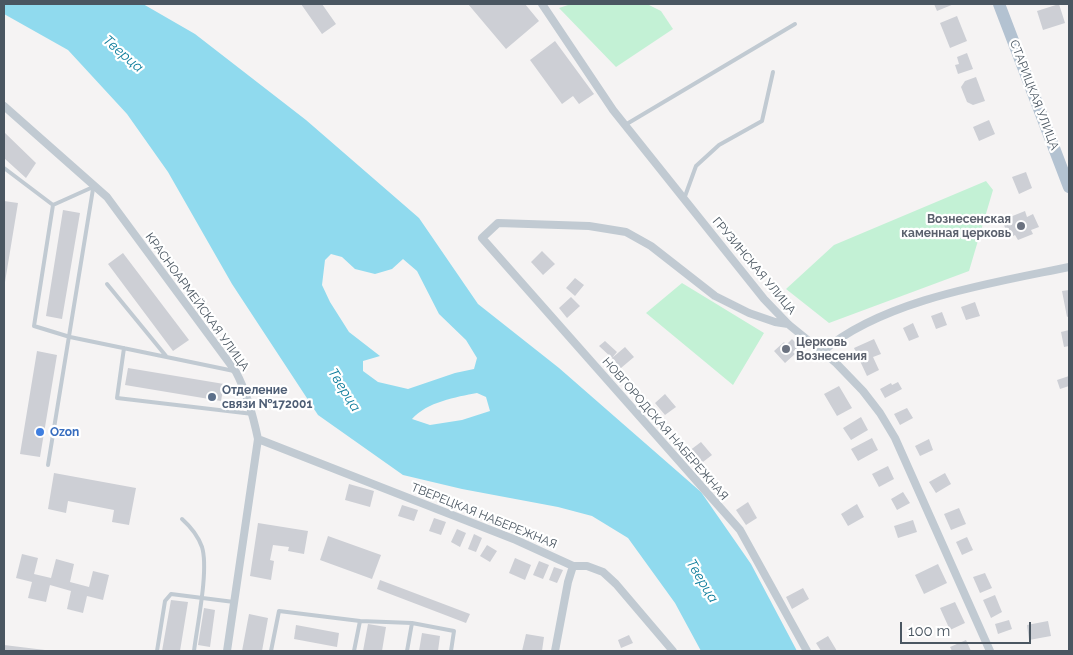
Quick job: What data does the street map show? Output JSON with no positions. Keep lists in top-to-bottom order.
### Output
{
  "streets": {
    "main road": ["СТАРИЦКАЯ УЛИЦА"],
    "street": [
      "ГРУЗИНСКАЯ УЛИЦА",
      "КРАСНОАРМЕЙСКАЯ УЛИЦА",
      "НОВГОРОДСКАЯ НАБЕРЕЖНАЯ",
      "ТВЕРЕЦКАЯ НАБЕРЕЖНАЯ"
    ]
  },
  "crossings": [
    ["ГРУЗИНСКАЯ УЛИЦА", "НОВГОРОДСКАЯ НАБЕРЕЖНАЯ"],
    ["КРАСНОАРМЕЙСКАЯ УЛИЦА", "ТВЕРЕЦКАЯ НАБЕРЕЖНАЯ"]
  ],
  "water": ["Тверца"],
  "places": [
    "Вознесенская каменная церковь",
    "Церковь Вознесения",
    "Отделение связи №172001",
    "Ozon"
  ],
  "scale_bar": "100 m"
}
